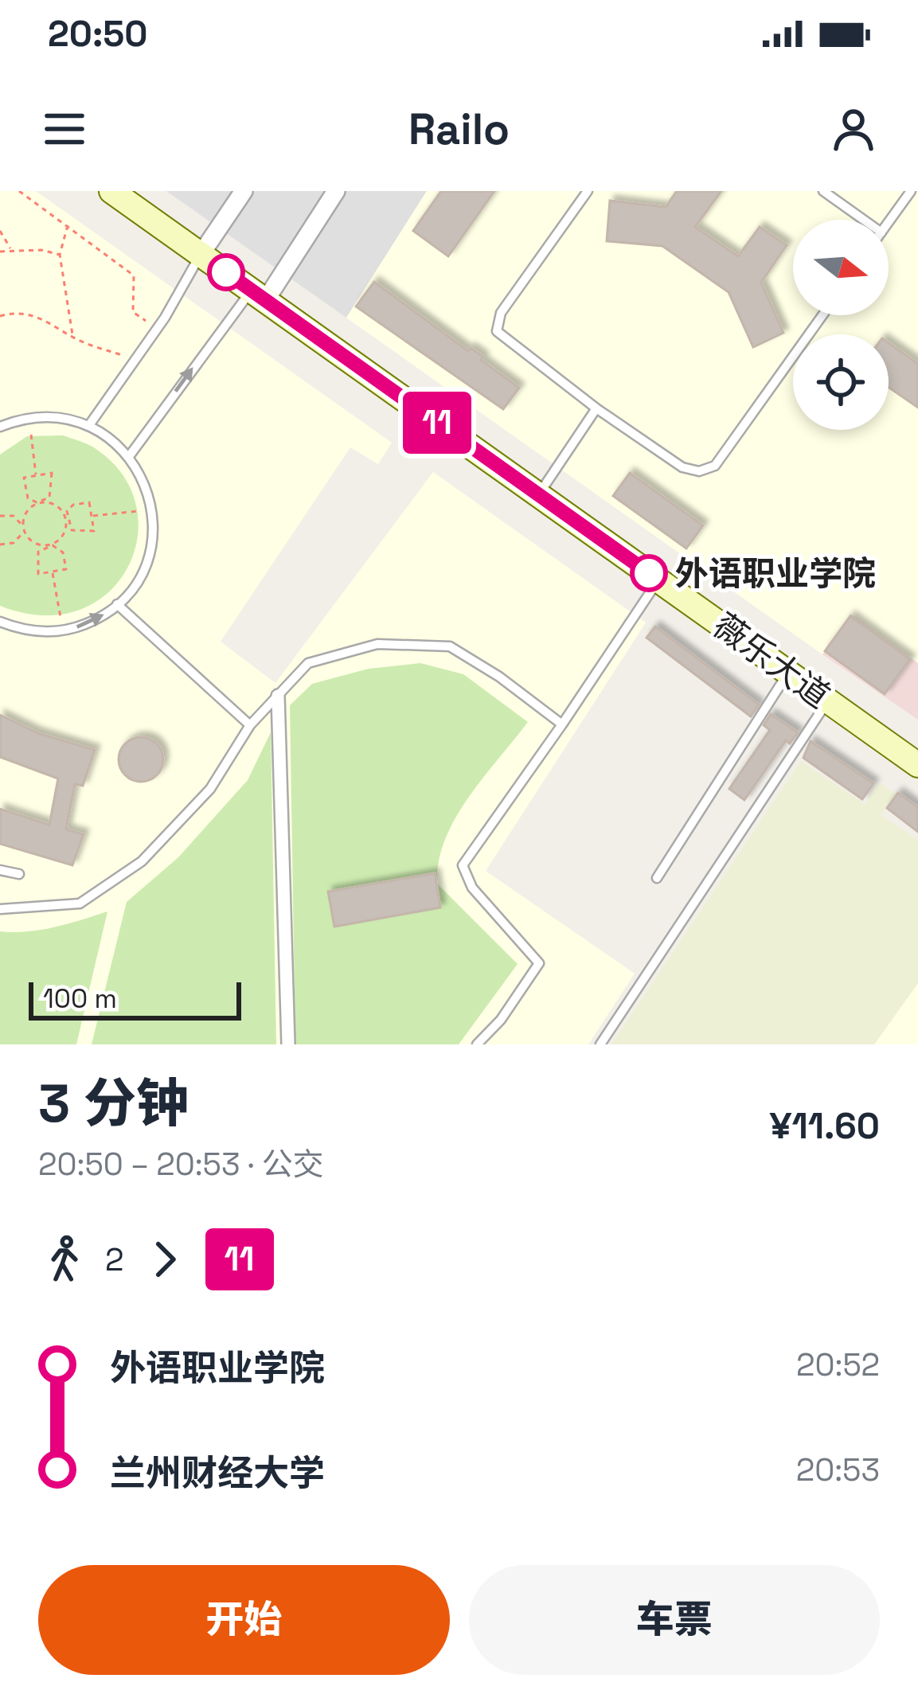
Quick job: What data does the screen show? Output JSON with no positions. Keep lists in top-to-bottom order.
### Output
{
  "streets": {
    "main road": ["薇乐大道"]
  },
  "places": ["外语职业学院"],
  "lines": ["bus line 11"],
  "scale_bar": "100 m",
  "north": "right",
  "page": {
    "status": "20:50",
    "header": "Railo",
    "on_map": "11",
    "scale": "100 m",
    "heading": ["3 分钟", "20:50 – 20:53 · 公交", "¥11.60"],
    "legs": ["2", "11"],
    "list": [
      {
        "name": "外语职业学院",
        "value": "20:52"
      },
      {
        "name": "兰州财经大学",
        "value": "20:53"
      }
    ],
    "buttons": ["开始", "车票"]
  }
}
